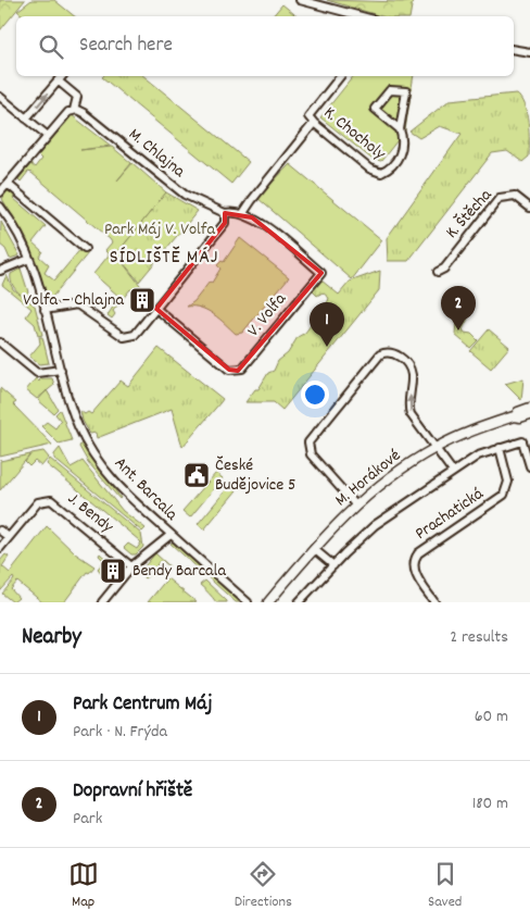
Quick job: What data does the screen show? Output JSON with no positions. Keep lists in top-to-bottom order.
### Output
{
  "streets": {
    "street": [
      "K. Chocholy",
      "M. Chlajna",
      "K. Štěcha",
      "V. Volfa",
      "M. Horákové",
      "Ant. Barcala",
      "J. Bendy",
      "Prachatická"
    ]
  },
  "crossings": [
    ["M. Horákové", "Prachatická"]
  ],
  "districts": ["SÍDLIŠTĚ MÁJ"],
  "parks": ["Park Máj V. Volfa"],
  "places": {
    "building": ["Volfa – Chlajna", "Bendy Barcala"],
    "public building": ["České Budějovice 5"]
  },
  "page": {
    "search": "Search here",
    "pins": ["2", "1"],
    "heading": ["Nearby", "2 results"],
    "list": [
      {
        "mark": "1",
        "name": "Park Centrum Máj",
        "note": "Park · N. Frýda",
        "value": "60 m"
      },
      {
        "mark": "2",
        "name": "Dopravní hřiště",
        "note": "Park",
        "value": "180 m"
      }
    ],
    "nav": ["Map", "Directions", "Saved"]
  }
}
